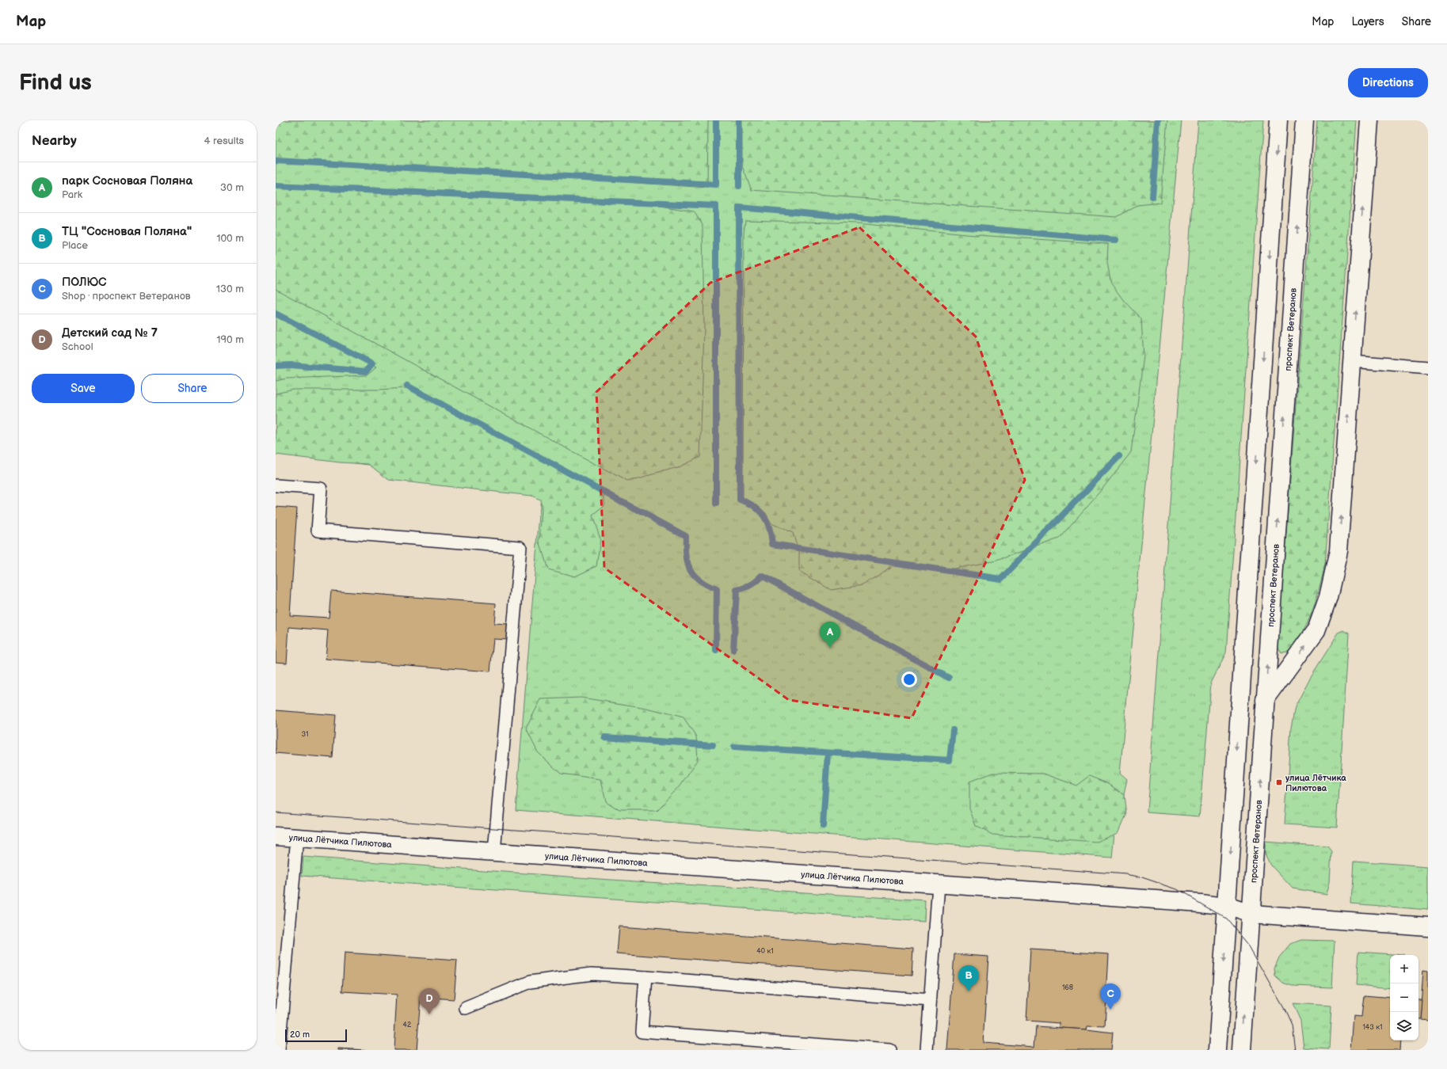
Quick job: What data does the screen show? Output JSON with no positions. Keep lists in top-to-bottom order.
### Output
{
  "streets": {
    "main road": ["проспект Ветеранов", "улица Лётчика Пилютова"]
  },
  "crossings": [
    ["проспект Ветеранов", "улица Лётчика Пилютова"]
  ],
  "places": {
    "transit": ["улица Лётчика Пилютова"]
  },
  "house_numbers": [
    "31",
    "40 к1",
    "168",
    "42",
    "143 к1"
  ],
  "scale_bar": "20 m",
  "page": {
    "header": "Map",
    "nav": ["Map", "Layers", "Share"],
    "buttons": [
      "Directions",
      ["Save", "Share"]
    ],
    "title": "Find us",
    "heading": ["Nearby", "4 results"],
    "list": [
      {
        "mark": "A",
        "name": "парк Сосновая Поляна",
        "note": "Park",
        "value": "30 m"
      },
      {
        "mark": "B",
        "name": "ТЦ \"Сосновая Поляна\"",
        "note": "Place",
        "value": "100 m"
      },
      {
        "mark": "C",
        "name": "ПОЛЮС",
        "note": "Shop · проспект Ветеранов",
        "value": "130 m"
      },
      {
        "mark": "D",
        "name": "Детский сад № 7",
        "note": "School",
        "value": "190 m"
      }
    ],
    "pins": [
      "A",
      "B",
      "C",
      "D"
    ],
    "map_buttons": ["+", "−"],
    "scale": "20 m"
  }
}
